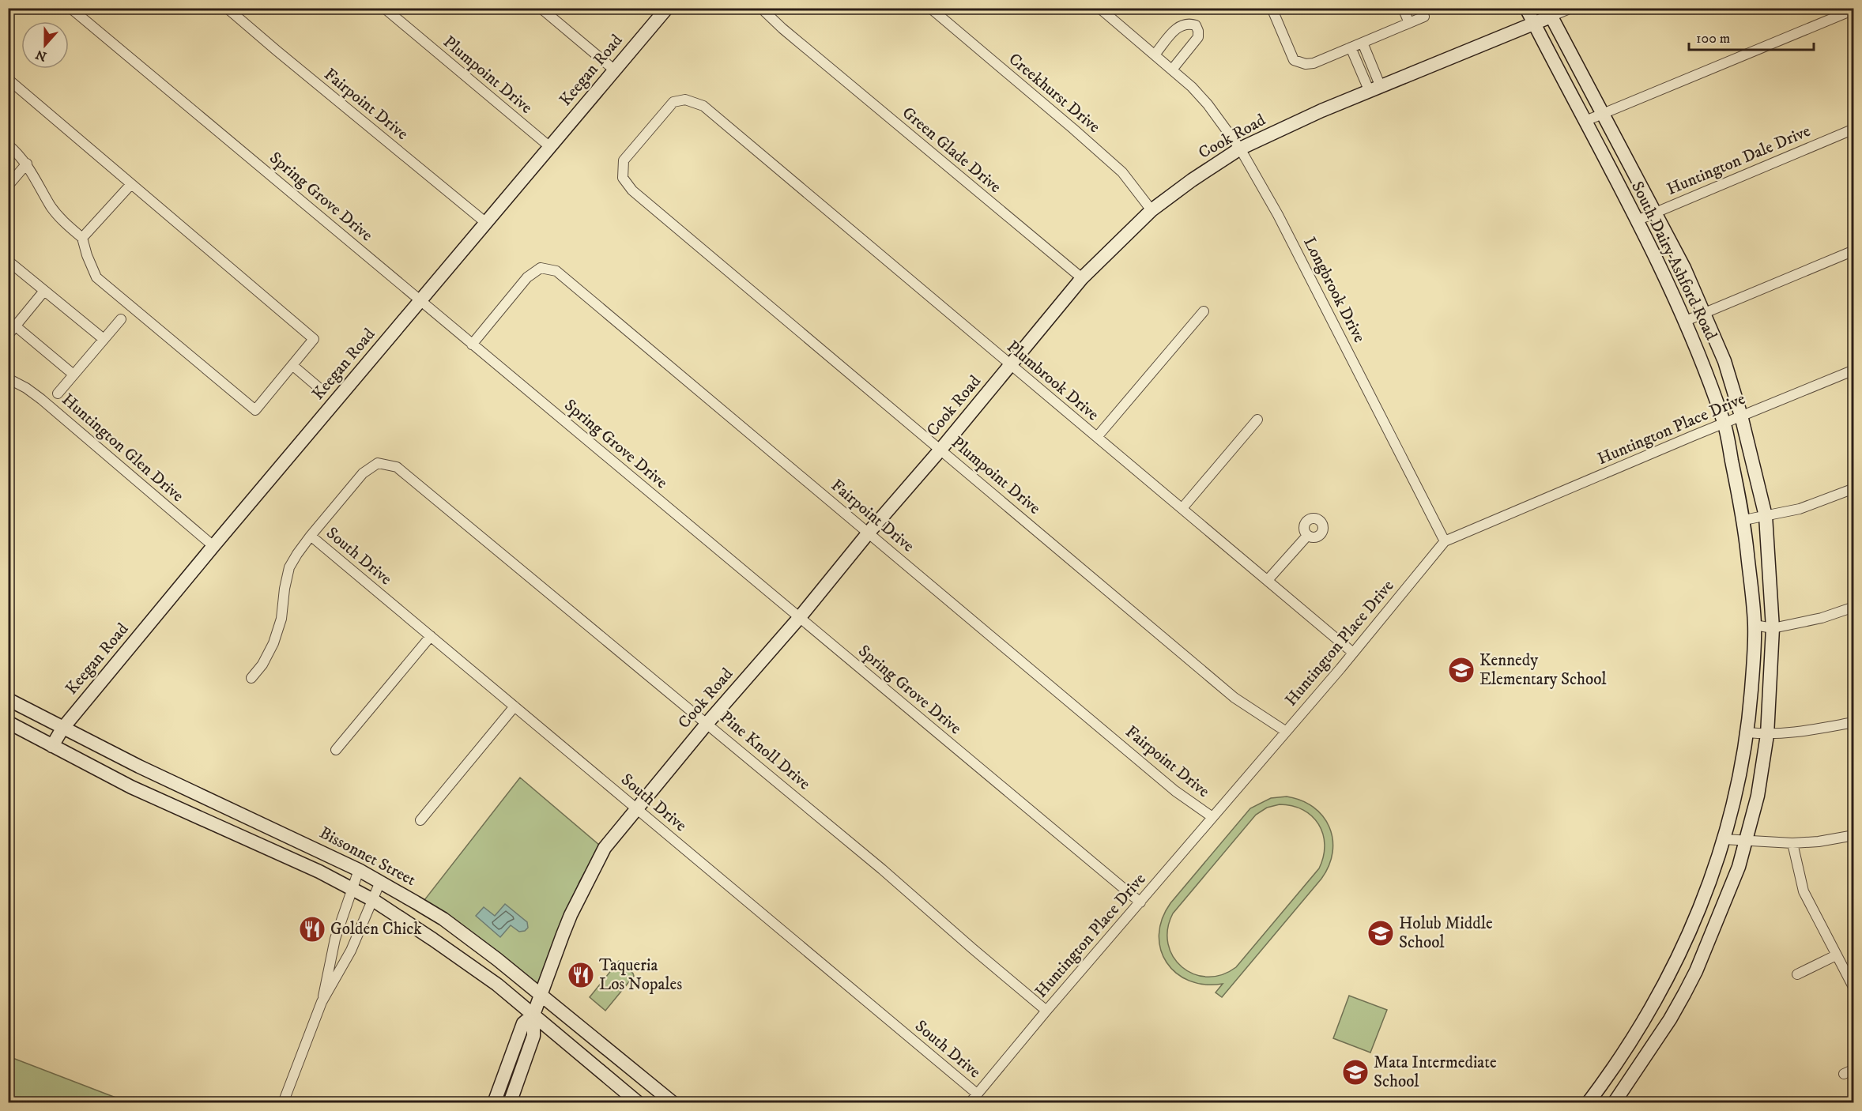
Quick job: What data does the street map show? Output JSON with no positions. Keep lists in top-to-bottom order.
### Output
{
  "streets": {
    "main road": [
      "Keegan Road",
      "Cook Road",
      "South Dairy Ashford Road",
      "Bissonnet Street"
    ],
    "street": [
      "Plumpoint Drive",
      "Creekhurst Drive",
      "Fairpoint Drive",
      "Green Glade Drive",
      "Huntington Dale Drive",
      "Spring Grove Drive",
      "Longbrook Drive",
      "Plumbrook Drive",
      "Huntington Place Drive",
      "Huntington Glen Drive",
      "South Drive",
      "Pine Knoll Drive"
    ]
  },
  "crossings": [
    ["Keegan Road", "Plumpoint Drive"],
    ["Keegan Road", "Fairpoint Drive"],
    ["Keegan Road", "Spring Grove Drive"],
    ["Keegan Road", "Huntington Glen Drive"],
    ["Keegan Road", "Bissonnet Street"],
    ["Plumpoint Drive", "Cook Road"],
    ["Plumpoint Drive", "Plumbrook Drive"],
    ["Plumpoint Drive", "Huntington Place Drive"],
    ["Creekhurst Drive", "Cook Road"],
    ["Fairpoint Drive", "Cook Road"],
    ["Fairpoint Drive", "Spring Grove Drive"],
    ["Fairpoint Drive", "Huntington Place Drive"],
    ["Cook Road", "Green Glade Drive"],
    ["Cook Road", "Spring Grove Drive"],
    ["Cook Road", "South Dairy Ashford Road"],
    ["Cook Road", "Longbrook Drive"],
    ["Cook Road", "Plumbrook Drive"],
    ["Cook Road", "South Drive"],
    ["Cook Road", "Pine Knoll Drive"],
    ["Cook Road", "Bissonnet Street"],
    ["Huntington Dale Drive", "South Dairy Ashford Road"],
    ["Spring Grove Drive", "Huntington Place Drive"],
    ["South Dairy Ashford Road", "Huntington Place Drive"],
    ["Longbrook Drive", "Huntington Place Drive"],
    ["Plumbrook Drive", "Huntington Place Drive"],
    ["Huntington Place Drive", "South Drive"],
    ["Huntington Place Drive", "Pine Knoll Drive"],
    ["South Drive", "Pine Knoll Drive"]
  ],
  "places": {
    "school or university": ["Kennedy Elementary School", "Holub Middle School", "Mata Intermediate School"],
    "restaurant": ["Golden Chick", "Taqueria Los Nopales"]
  },
  "scale_bar": "100 m",
  "north": "bottom"
}
